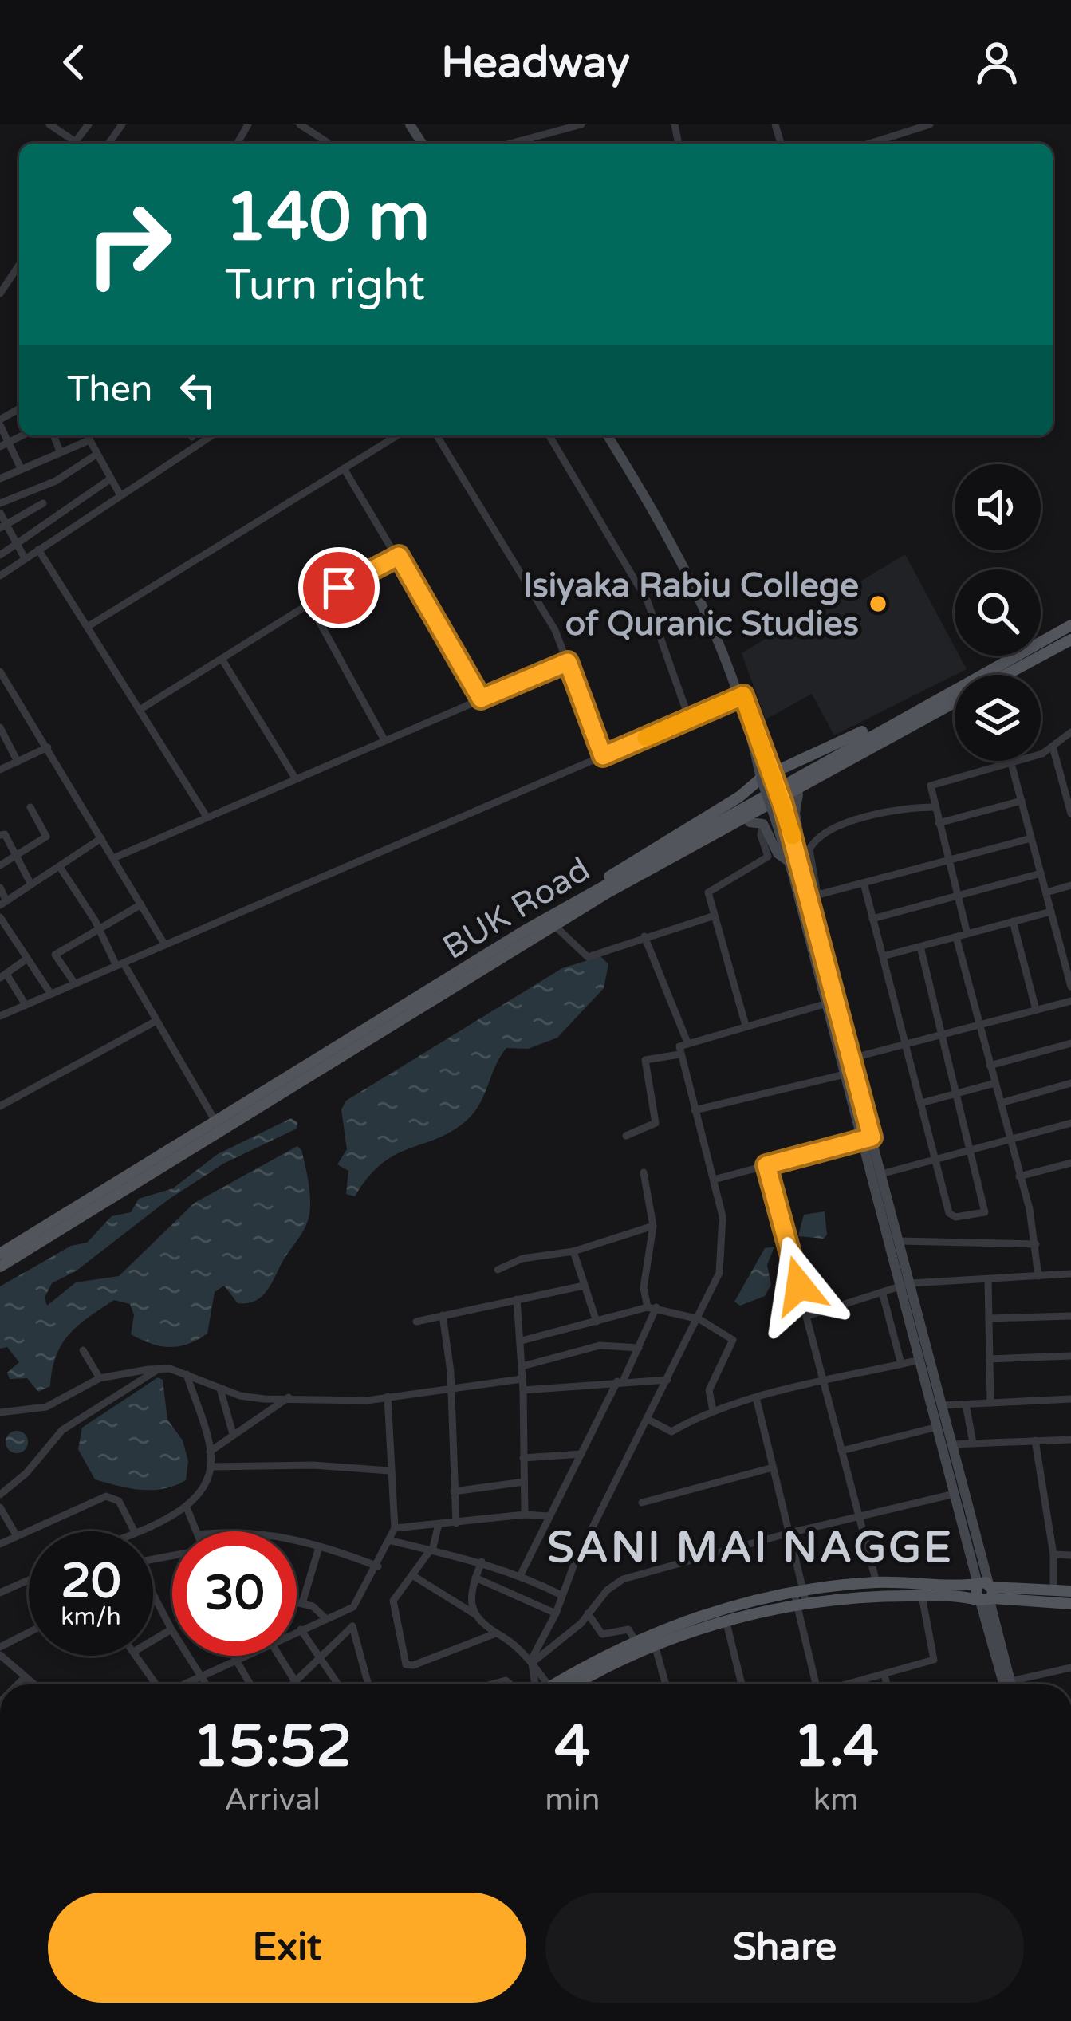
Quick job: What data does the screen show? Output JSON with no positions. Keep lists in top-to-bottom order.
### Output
{
  "streets": {
    "main road": ["BUK Road"]
  },
  "districts": ["SANI MAI NAGGE"],
  "places": ["Isiyaka Rabiu College of Quranic Studies"],
  "page": {
    "header": "Headway",
    "turn": ["140 m", "Turn right"],
    "then": "Then",
    "speed": "20 km/h",
    "limit": "30",
    "eta": [
      "15:52",
      "Arrival",
      "4",
      "min",
      "1.4",
      "km"
    ],
    "buttons": ["Exit", "Share"]
  }
}
